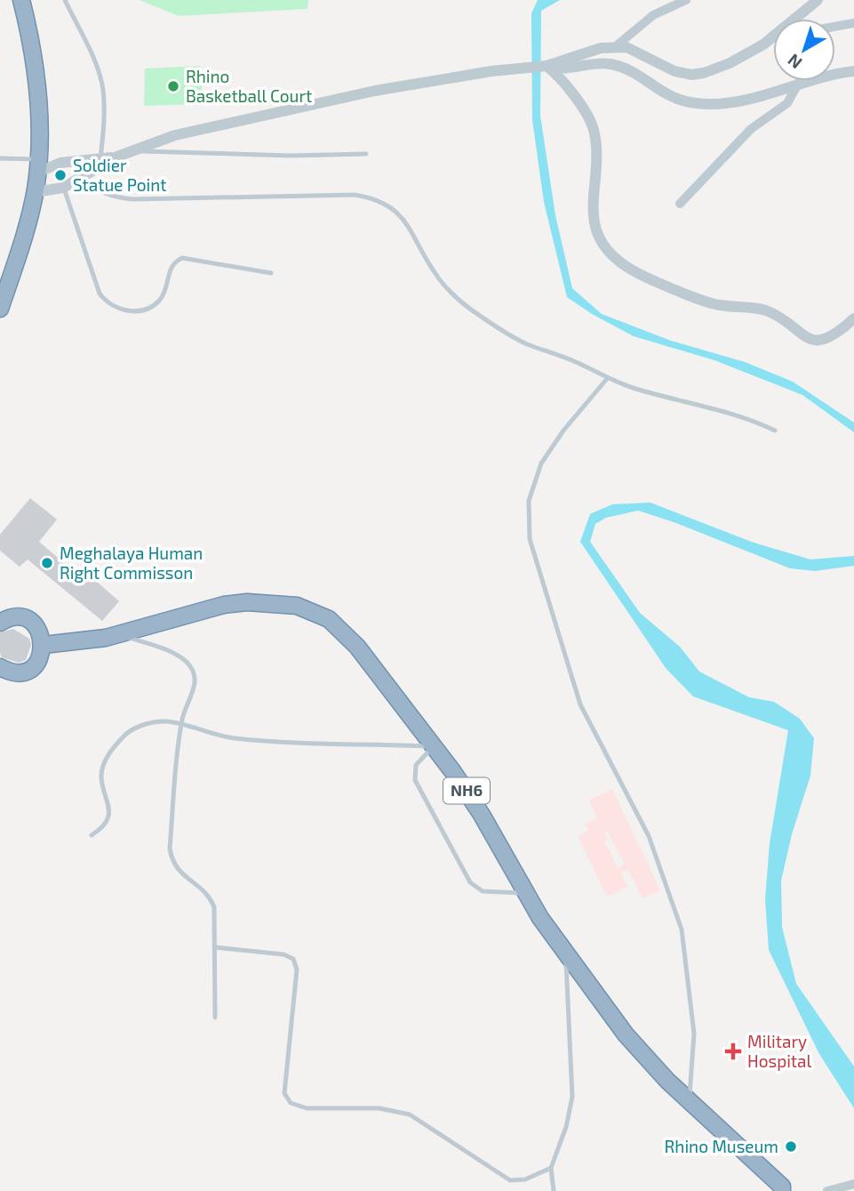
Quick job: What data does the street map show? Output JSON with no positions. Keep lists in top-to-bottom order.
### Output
{
  "streets": {
    "highway": ["NH6"]
  },
  "places": {
    "other": [
      "Rhino Basketball Court",
      "Soldier Statue Point",
      "Meghalaya Human Right Commisson",
      "Rhino Museum"
    ],
    "health": ["Military Hospital"]
  },
  "north": "bottom left"
}
